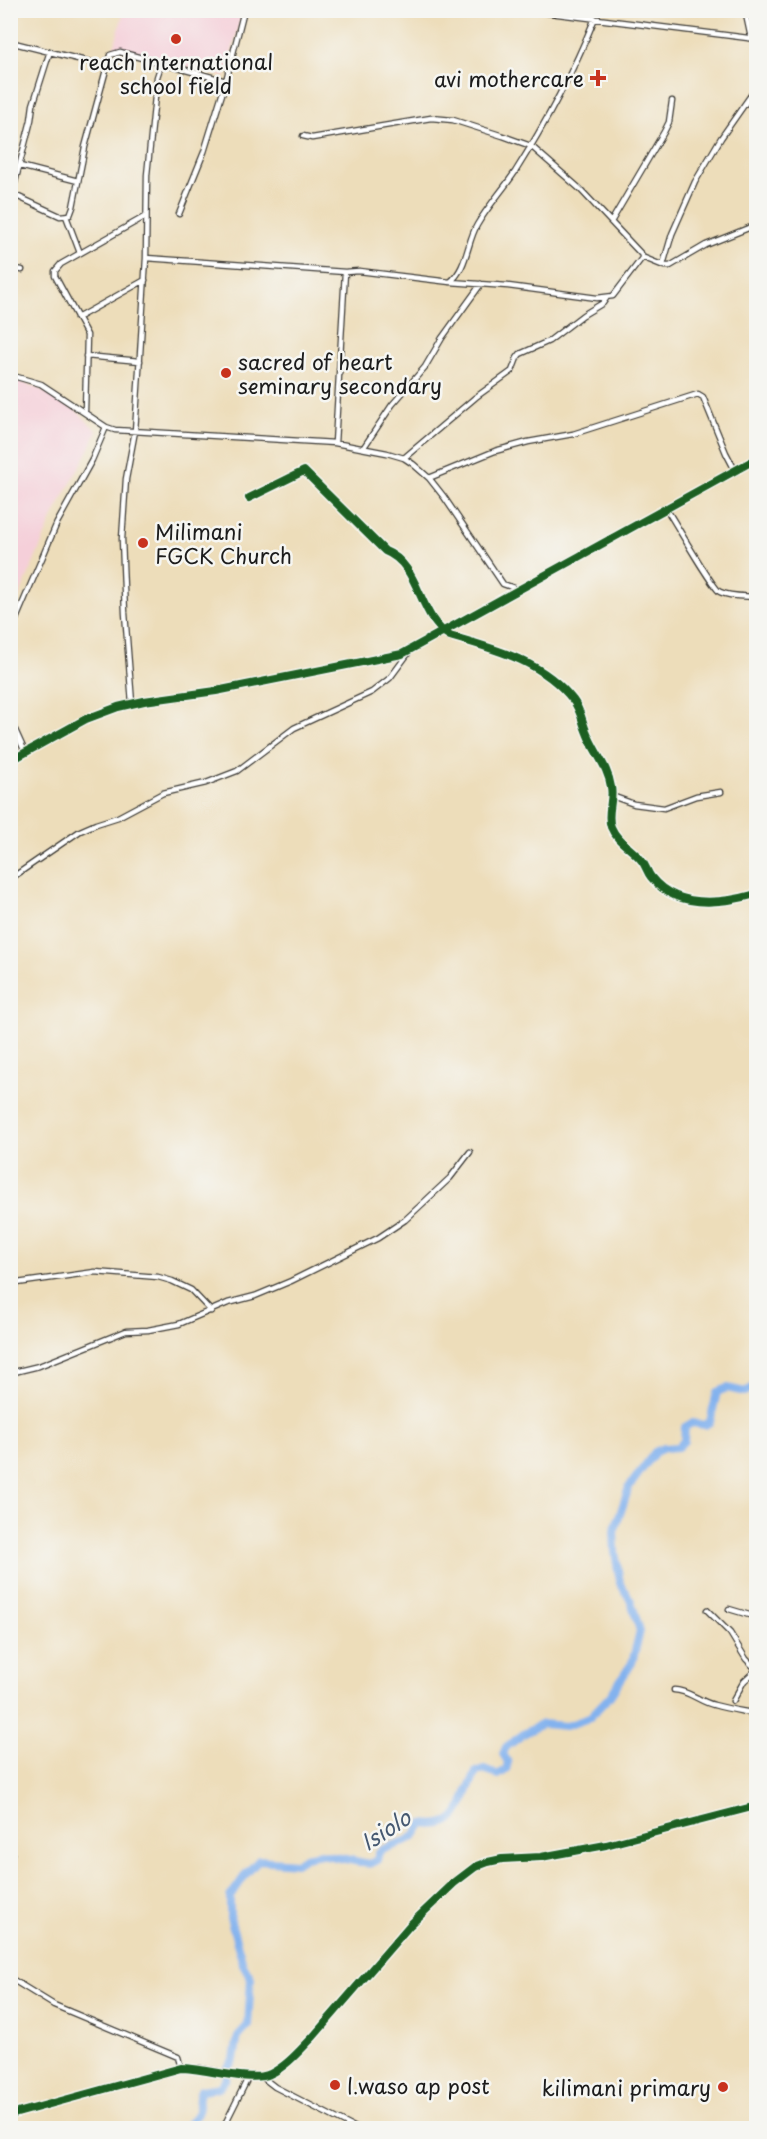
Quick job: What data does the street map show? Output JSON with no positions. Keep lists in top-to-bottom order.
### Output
{
  "water": ["Isiolo"],
  "places": {
    "other": [
      "reach international school field",
      "sacred of heart seminary secondary",
      "Milimani FGCK Church",
      "l.waso ap post",
      "kilimani primary"
    ],
    "health": ["avi mothercare"]
  }
}
